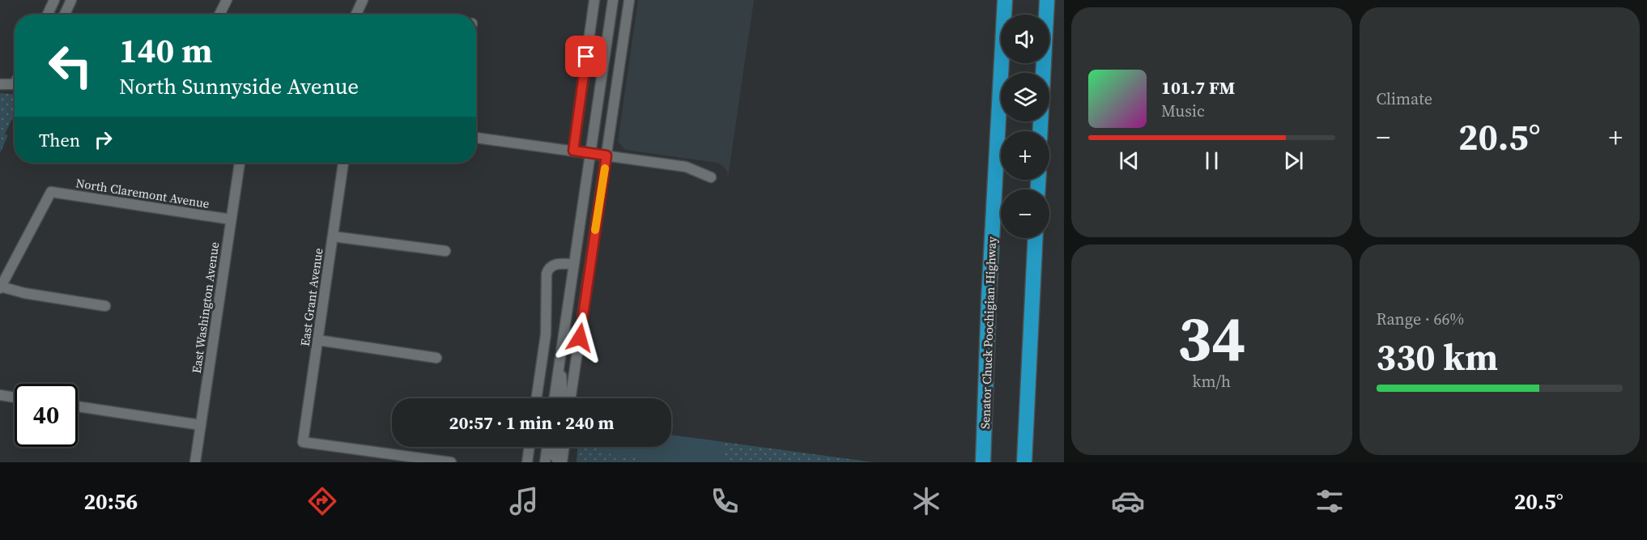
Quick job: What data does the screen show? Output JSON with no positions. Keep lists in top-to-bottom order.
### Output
{
  "streets": {
    "highway": ["Senator Chuck Poochigian Highway"],
    "street": ["North Claremont Avenue", "East Grant Avenue", "East Washington Avenue"]
  },
  "crossings": [
    ["North Claremont Avenue", "East Washington Avenue"]
  ],
  "page": {
    "tile": [
      "Climate",
      ["34", "km/h"],
      ["Range · 66%", "330 km"]
    ],
    "map_buttons": ["+", "−"],
    "turn": ["140 m", "North Sunnyside Avenue"],
    "song": ["101.7 FM", "Music"],
    "then": "Then",
    "heat": ["−", "20.5°", "+"],
    "limit": "40",
    "trip": "20:57 · 1 min · 240 m",
    "tabs": ["20:56", "20.5°"]
  }
}
